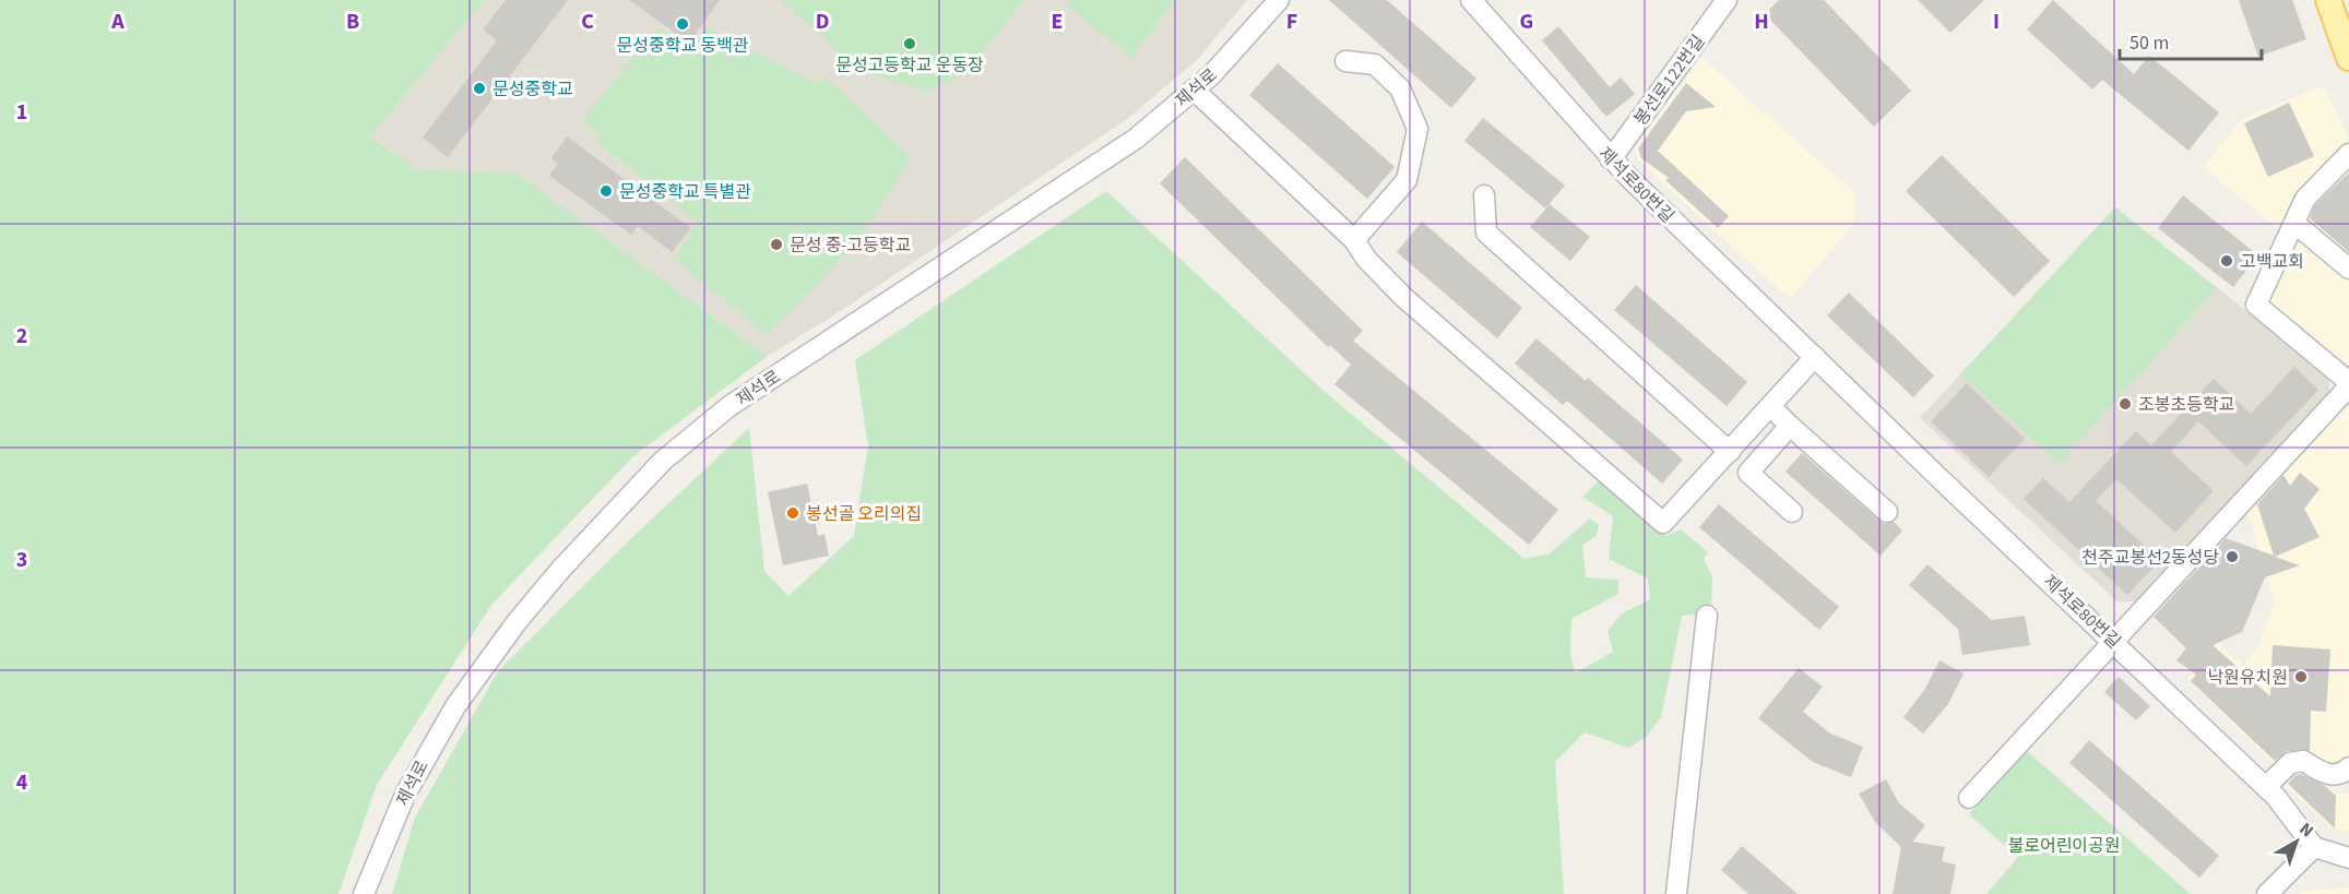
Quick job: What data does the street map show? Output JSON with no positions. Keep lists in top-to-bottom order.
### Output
{
  "streets": {
    "street": ["봉선로122번길", "제석로", "제석로80번길"]
  },
  "crossings": [
    ["봉선로122번길", "제석로80번길"]
  ],
  "parks": ["불로어린이공원"],
  "places": [
    "문성중학교 동백관",
    "문성고등학교 운동장",
    "문성중학교",
    "문성중학교 특별관",
    "문성 중-고등학교",
    "고백교회",
    "조봉초등학교",
    "봉선골 오리의집",
    "천주교봉선2동성당",
    "낙원유치원"
  ],
  "scale_bar": "50 m",
  "north": "top right",
  "grid": {
    "columns": [
      "A",
      "B",
      "C",
      "D",
      "E",
      "F",
      "G",
      "H",
      "I"
    ],
    "rows": [
      "1",
      "2",
      "3",
      "4"
    ]
  }
}
